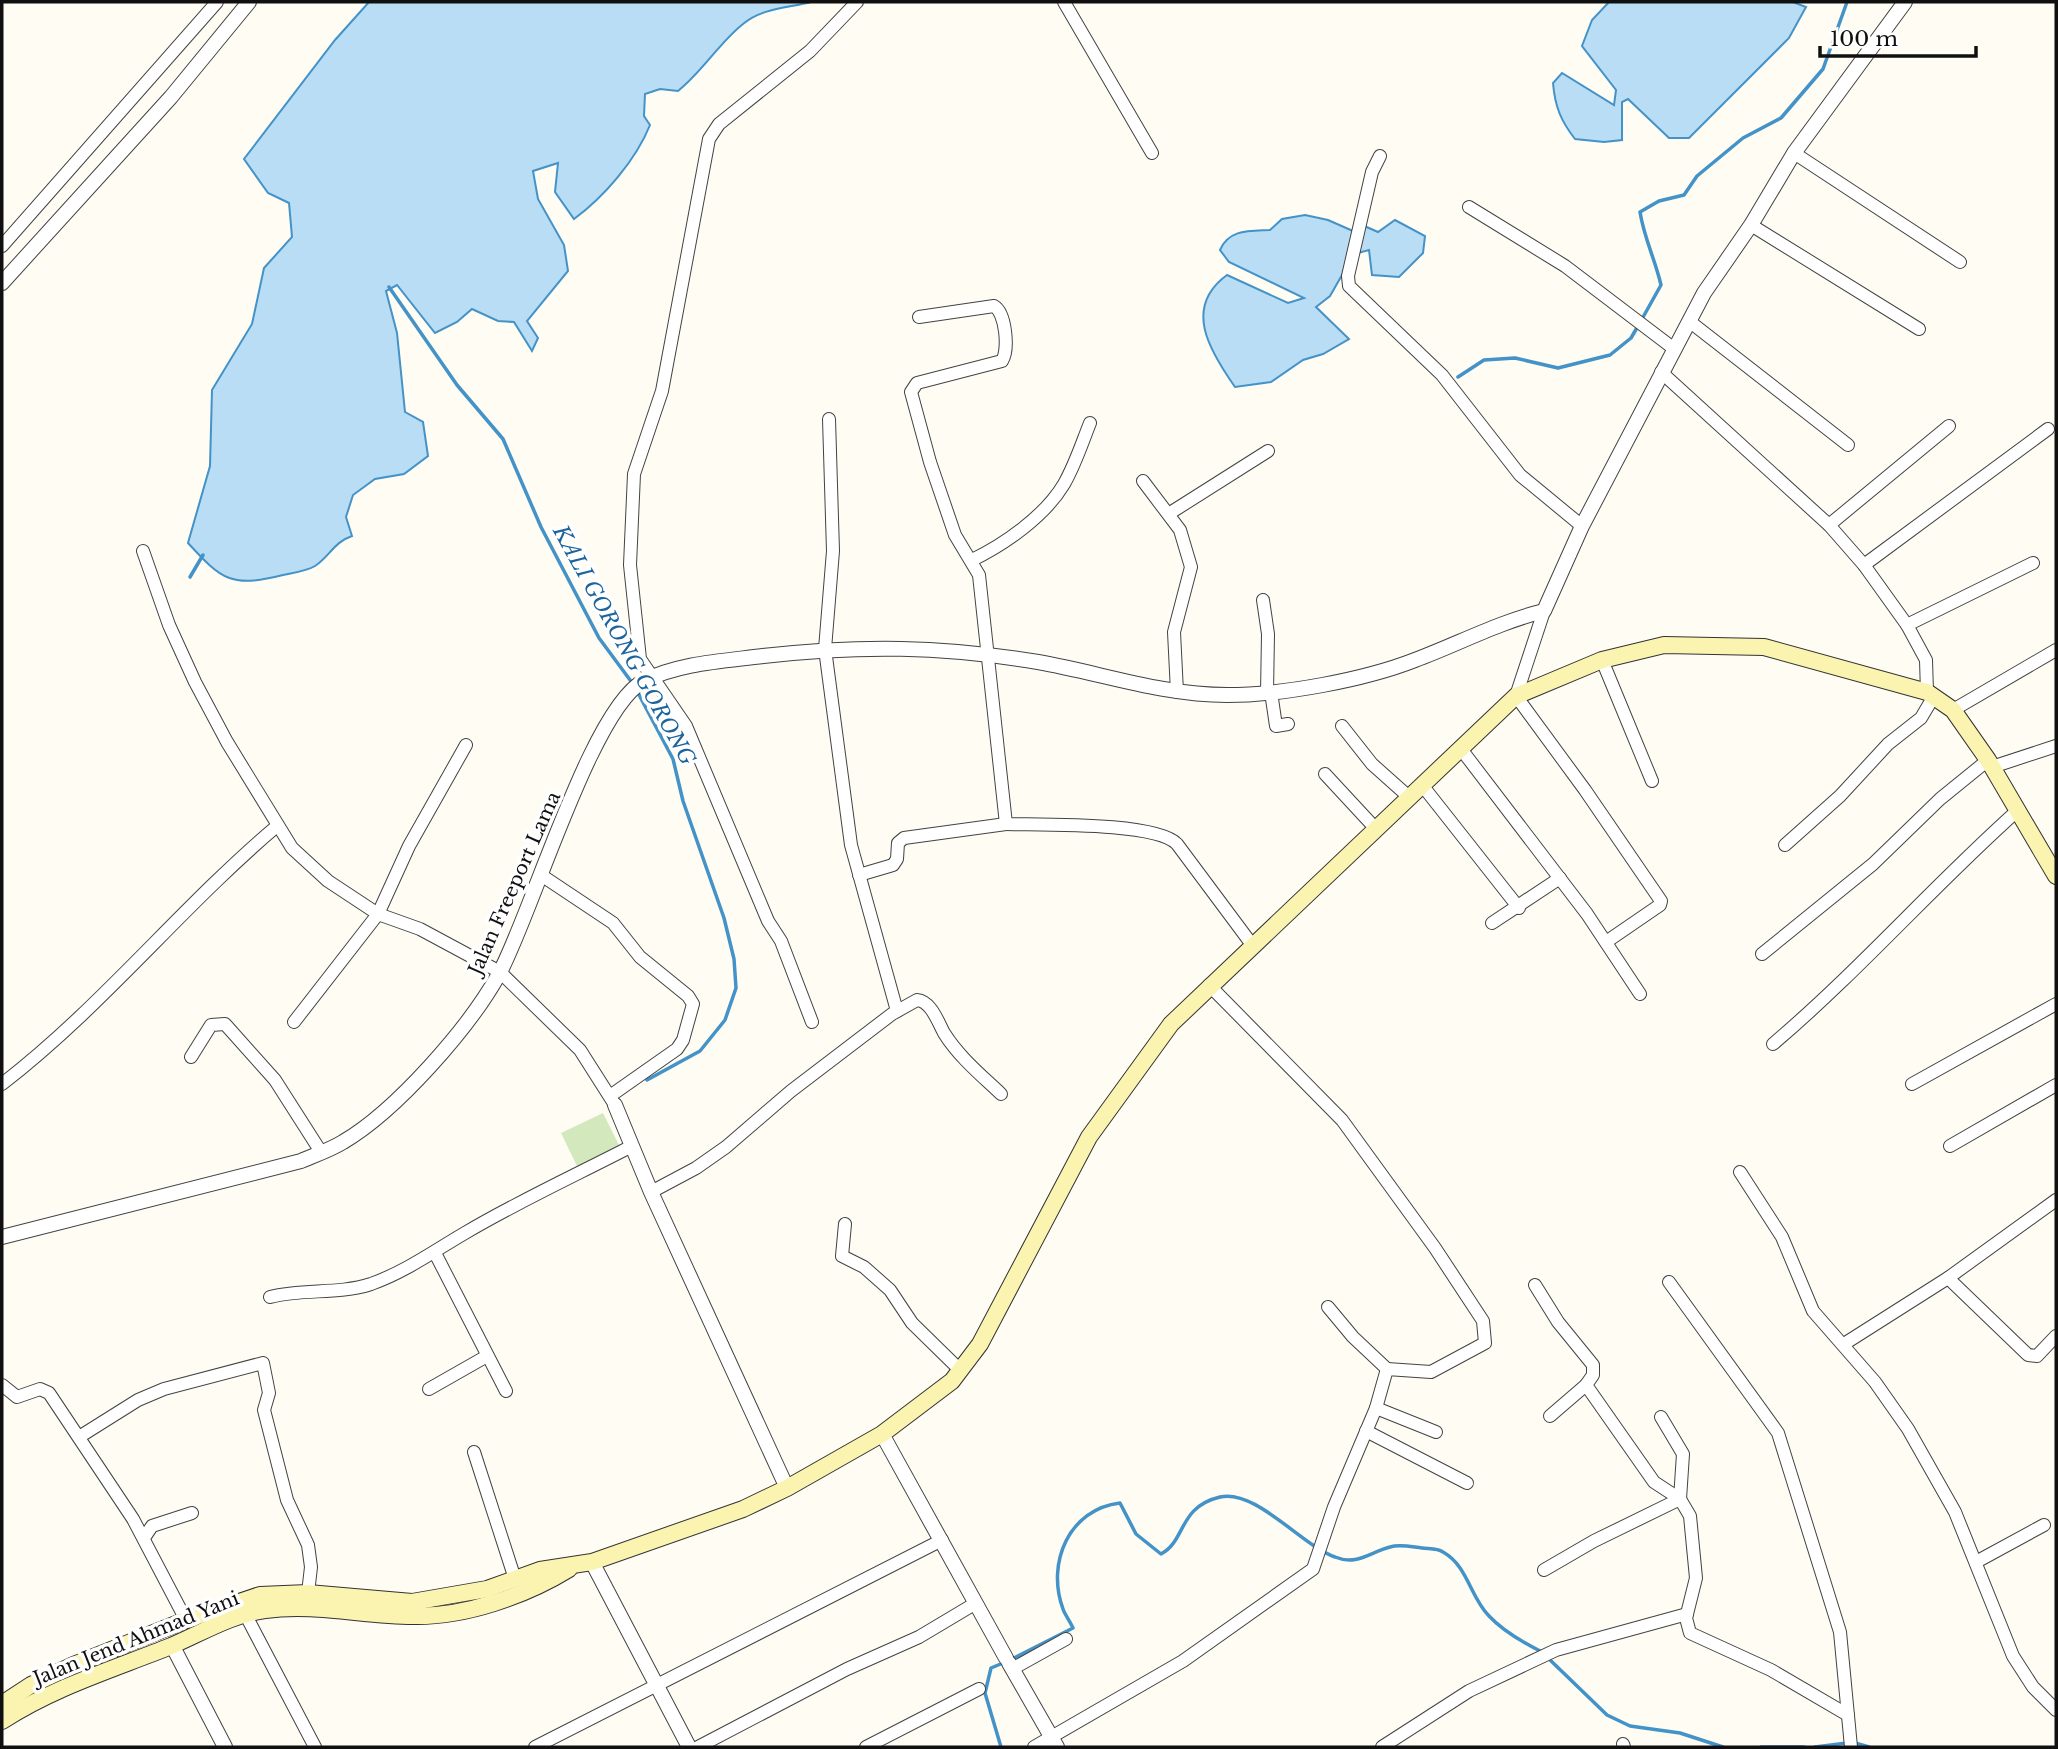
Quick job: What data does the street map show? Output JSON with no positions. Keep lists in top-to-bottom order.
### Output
{
  "streets": {
    "main road": ["Jalan Jend Ahmad Yani"],
    "street": ["Jalan Freeport Lama"]
  },
  "water": ["KALI GORONG GORONG"],
  "scale_bar": "100 m"
}
